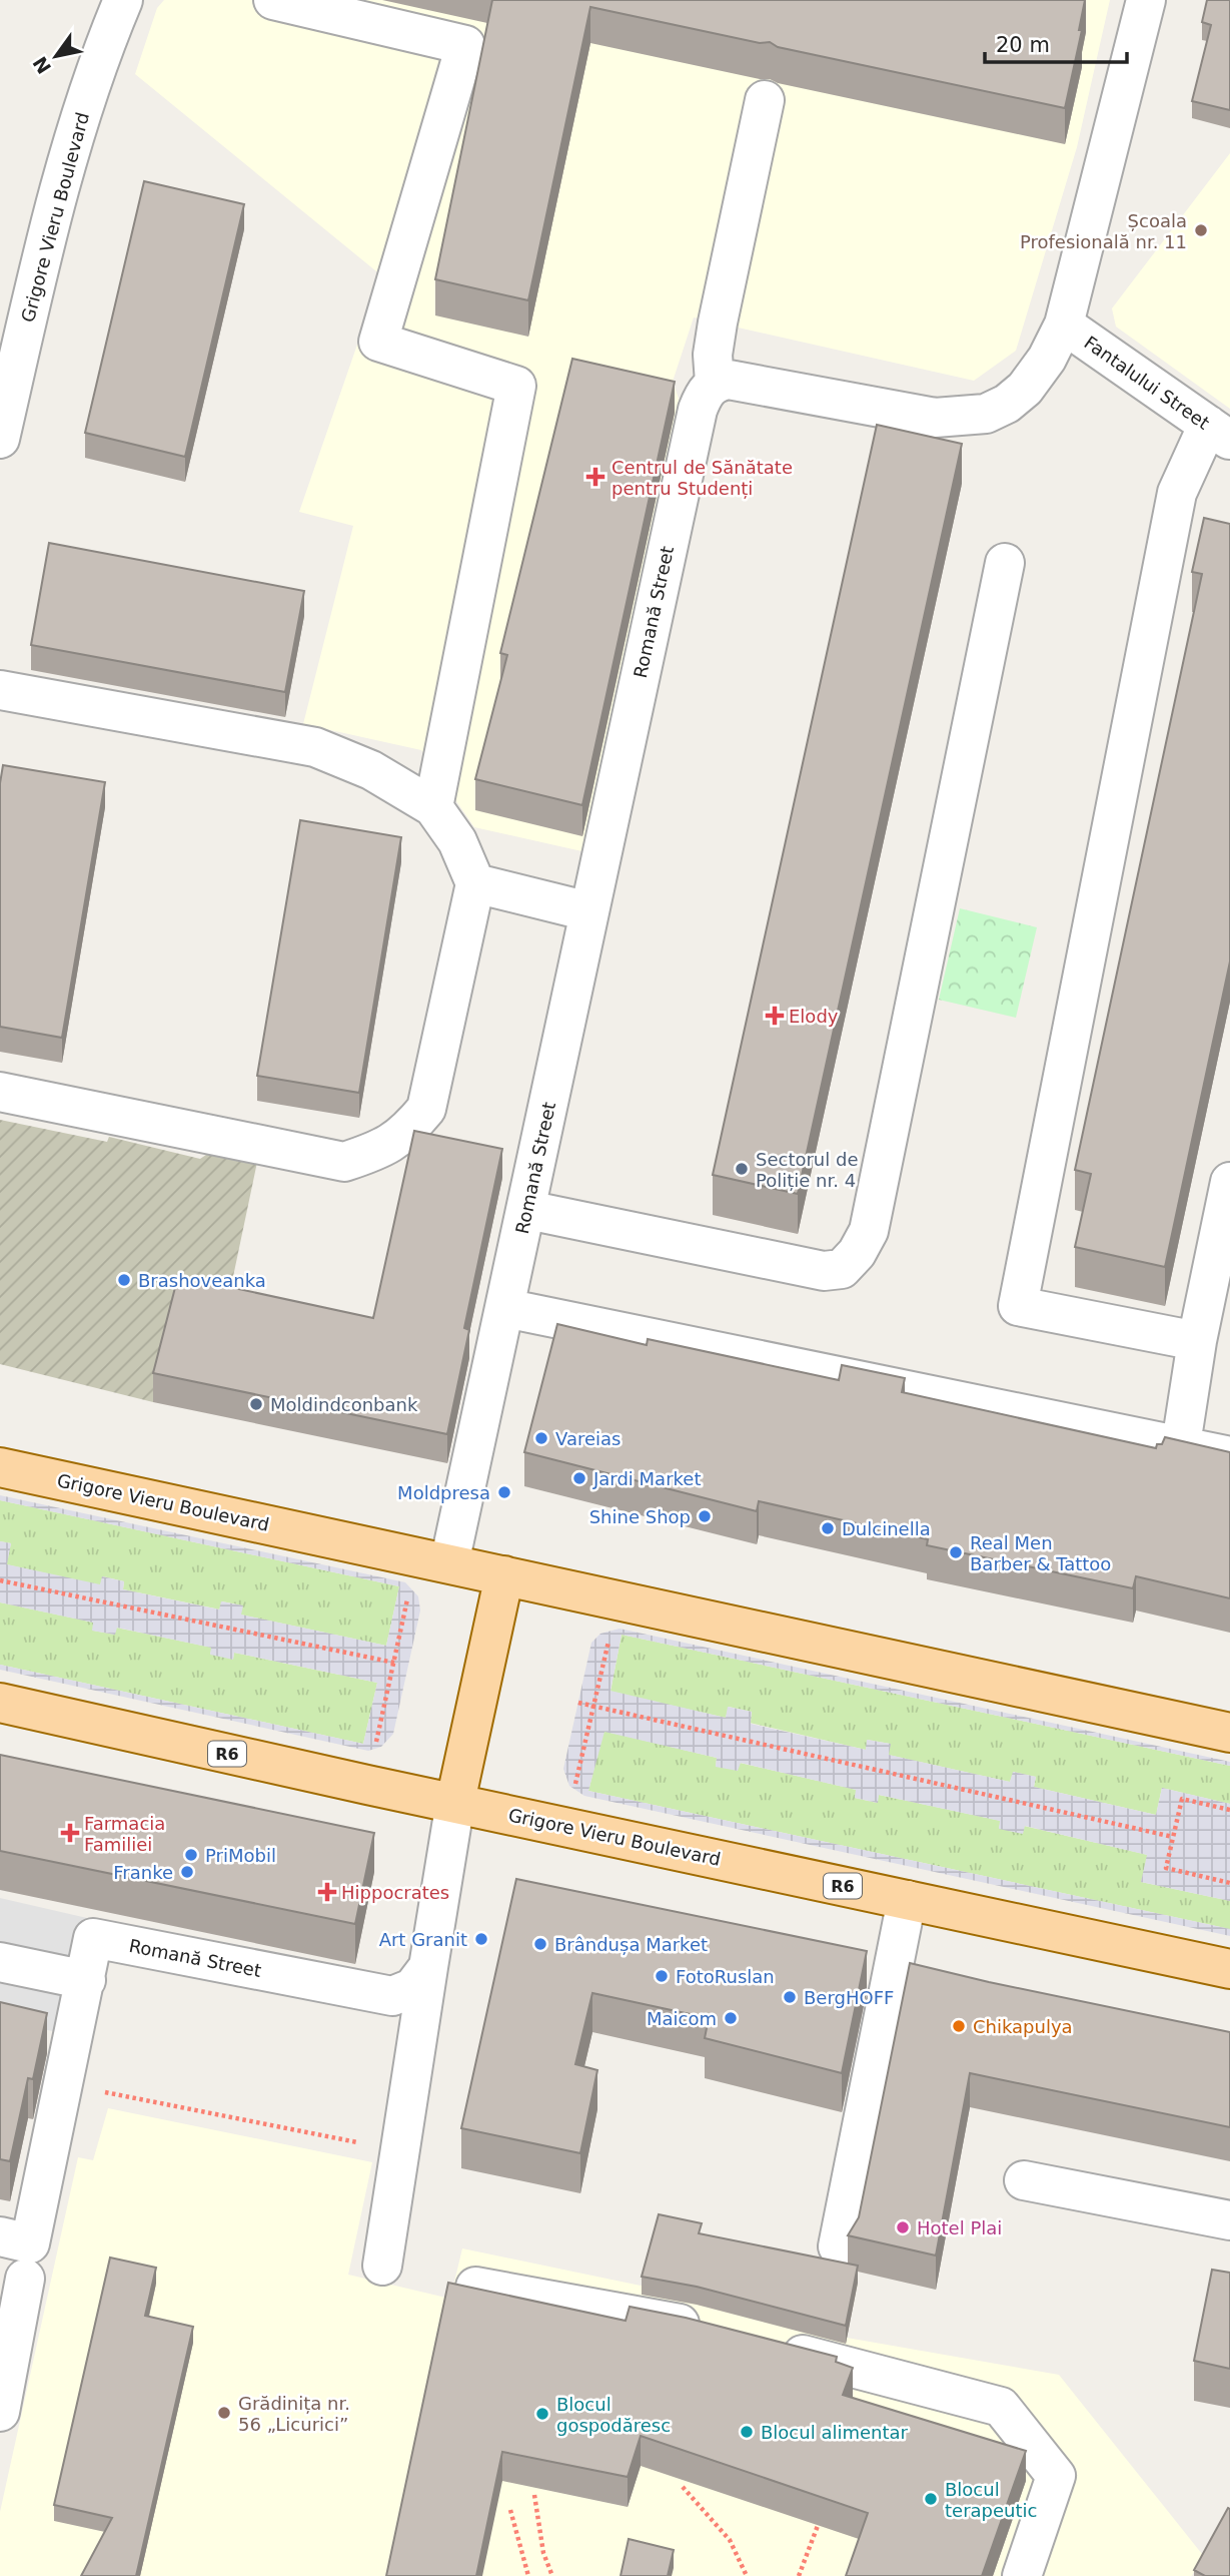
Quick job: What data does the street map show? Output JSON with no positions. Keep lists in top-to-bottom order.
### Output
{
  "streets": {
    "main road": ["Grigore Vieru Boulevard", "R6"],
    "street": ["Fantalului Street", "Romană Street"]
  },
  "crossings": [
    ["Grigore Vieru Boulevard", "Romană Street"]
  ],
  "places": {
    "other": [
      "Școala Profesională nr. 11",
      "Sectorul de Poliție nr. 4",
      "Brashoveanka",
      "Moldindconbank",
      "Vareias",
      "Jardi Market",
      "Moldpresa",
      "Shine Shop",
      "Dulcinella",
      "Real Men Barber & Tattoo",
      "PriMobil",
      "Franke",
      "Art Granit",
      "Brândușa Market",
      "FotoRuslan",
      "BergHOFF",
      "Maicom",
      "Chikapulya",
      "Hotel Plai",
      "Grădinița nr. 56 „Licurici”",
      "Blocul gospodăresc",
      "Blocul alimentar",
      "Blocul terapeutic"
    ],
    "health": [
      "Centrul de Sănătate pentru Studenți",
      "Elody",
      "Farmacia Familiei",
      "Hippocrates"
    ]
  },
  "scale_bar": "20 m",
  "north": "bottom left"
}
